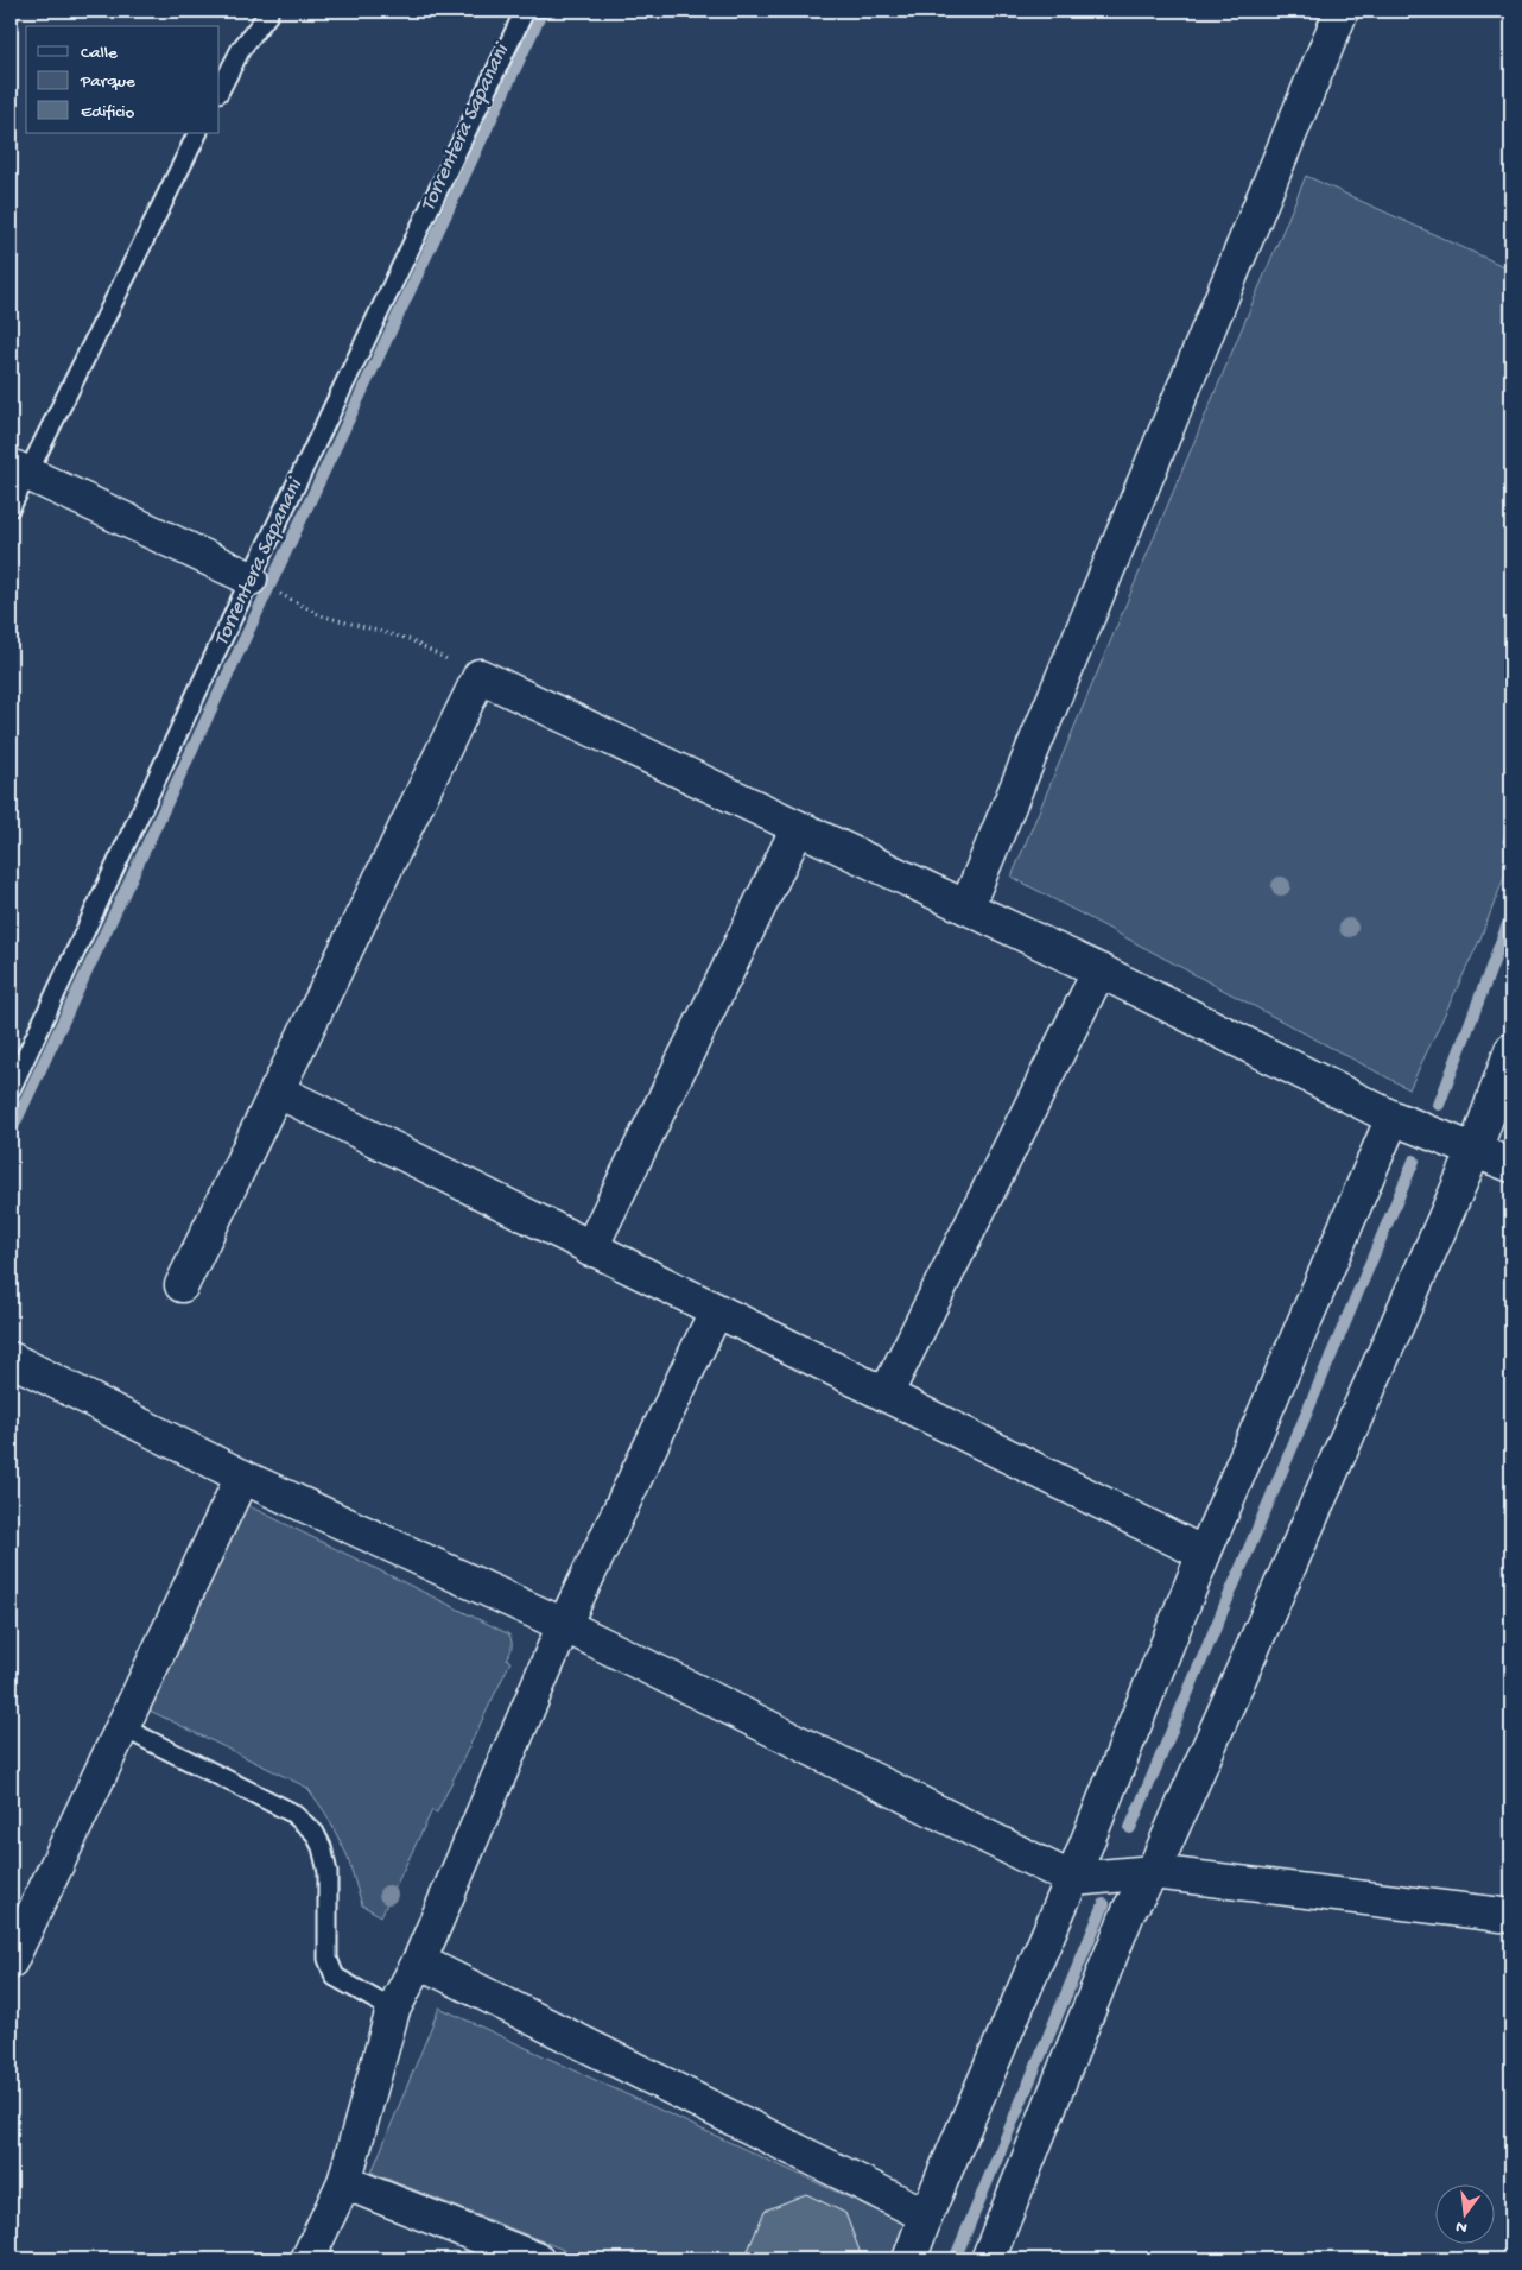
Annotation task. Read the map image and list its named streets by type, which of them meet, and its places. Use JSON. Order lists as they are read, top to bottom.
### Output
{
  "water": ["Torrentera Sapanani"],
  "legend": ["Calle", "Parque", "Edificio"],
  "north": "bottom"
}
